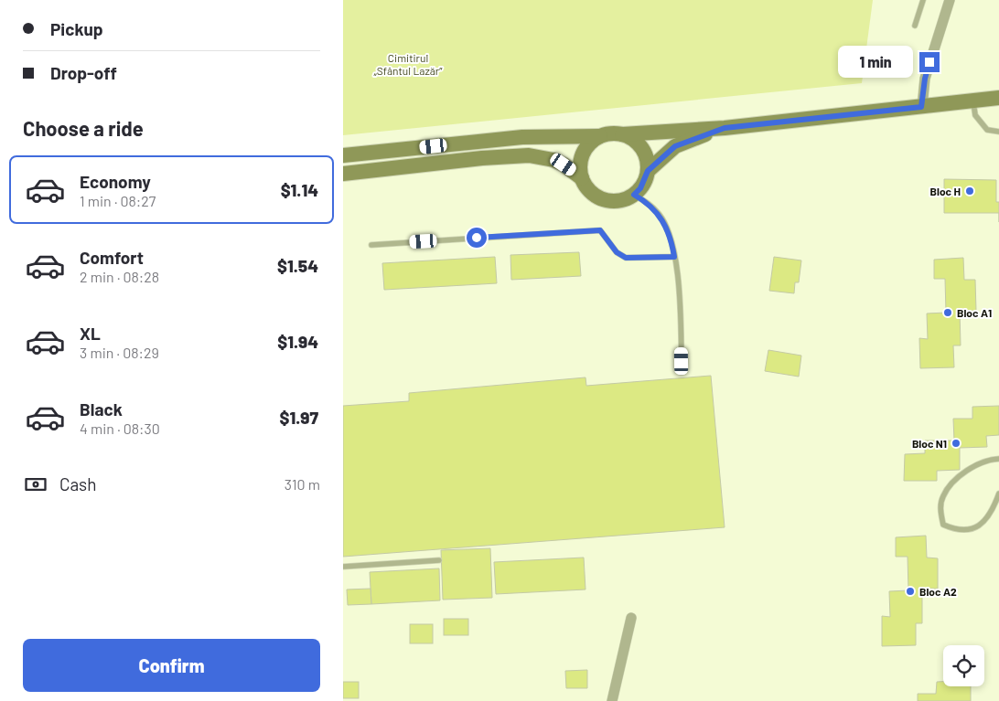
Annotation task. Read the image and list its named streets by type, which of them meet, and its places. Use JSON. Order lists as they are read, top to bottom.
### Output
{
  "parks": ["Cimitirul „Sfântul Lazăr”"],
  "places": [
    "Bloc H",
    "Bloc A1",
    "Bloc N1",
    "Bloc A2"
  ],
  "page": {
    "banner": ["Pickup", "Drop-off"],
    "bubble": "1 min",
    "heading": "Choose a ride",
    "list": [
      {
        "name": "Economy",
        "note": "1 min · 08:27",
        "value": "$1.14"
      },
      {
        "name": "Comfort",
        "note": "2 min · 08:28",
        "value": "$1.54"
      },
      {
        "name": "XL",
        "note": "3 min · 08:29",
        "value": "$1.94"
      },
      {
        "name": "Black",
        "note": "4 min · 08:30",
        "value": "$1.97"
      }
    ],
    "pay": ["Cash", "310 m"],
    "buttons": "Confirm"
  }
}
